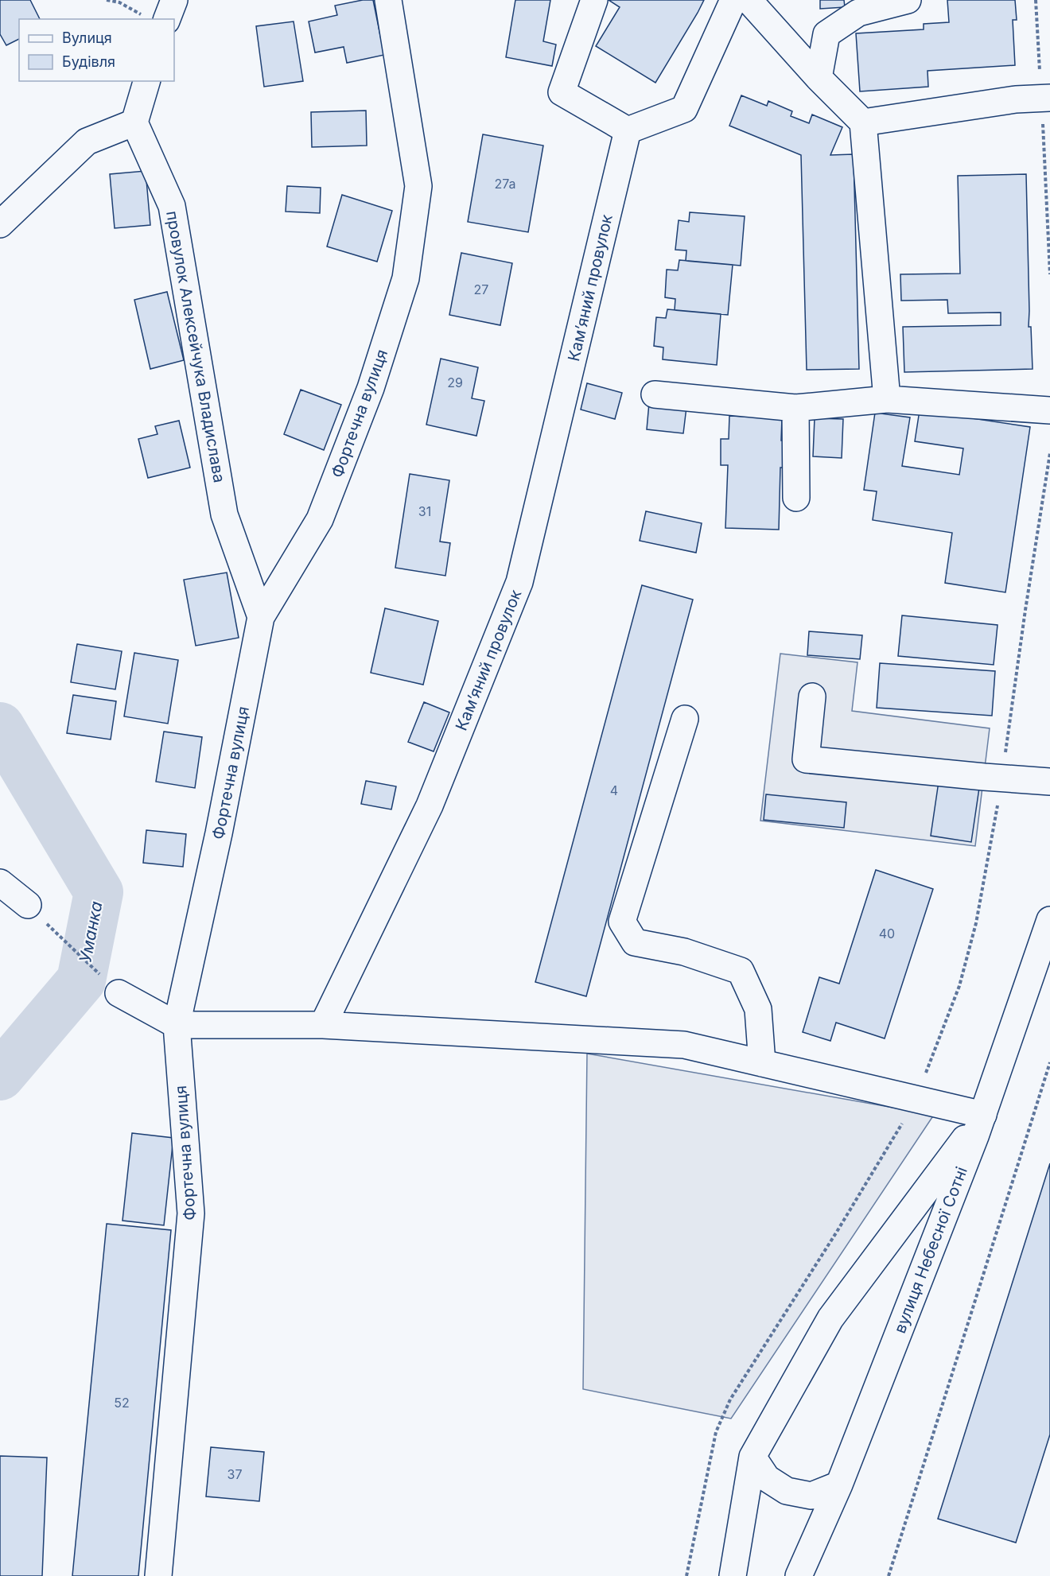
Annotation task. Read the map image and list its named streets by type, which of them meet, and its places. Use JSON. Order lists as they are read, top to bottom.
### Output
{
  "streets": {
    "street": [
      "Камʼяний провулок",
      "провулок Алексейчука Владислава",
      "Фортечна вулиця",
      "вулиця Небесної Сотні"
    ]
  },
  "crossings": [
    ["провулок Алексейчука Владислава", "Фортечна вулиця"]
  ],
  "water": ["Уманка"],
  "house_numbers": [
    "27а",
    "27",
    "29",
    "31",
    "4",
    "40",
    "52",
    "37"
  ],
  "legend": ["Вулиця", "Будівля"]
}
